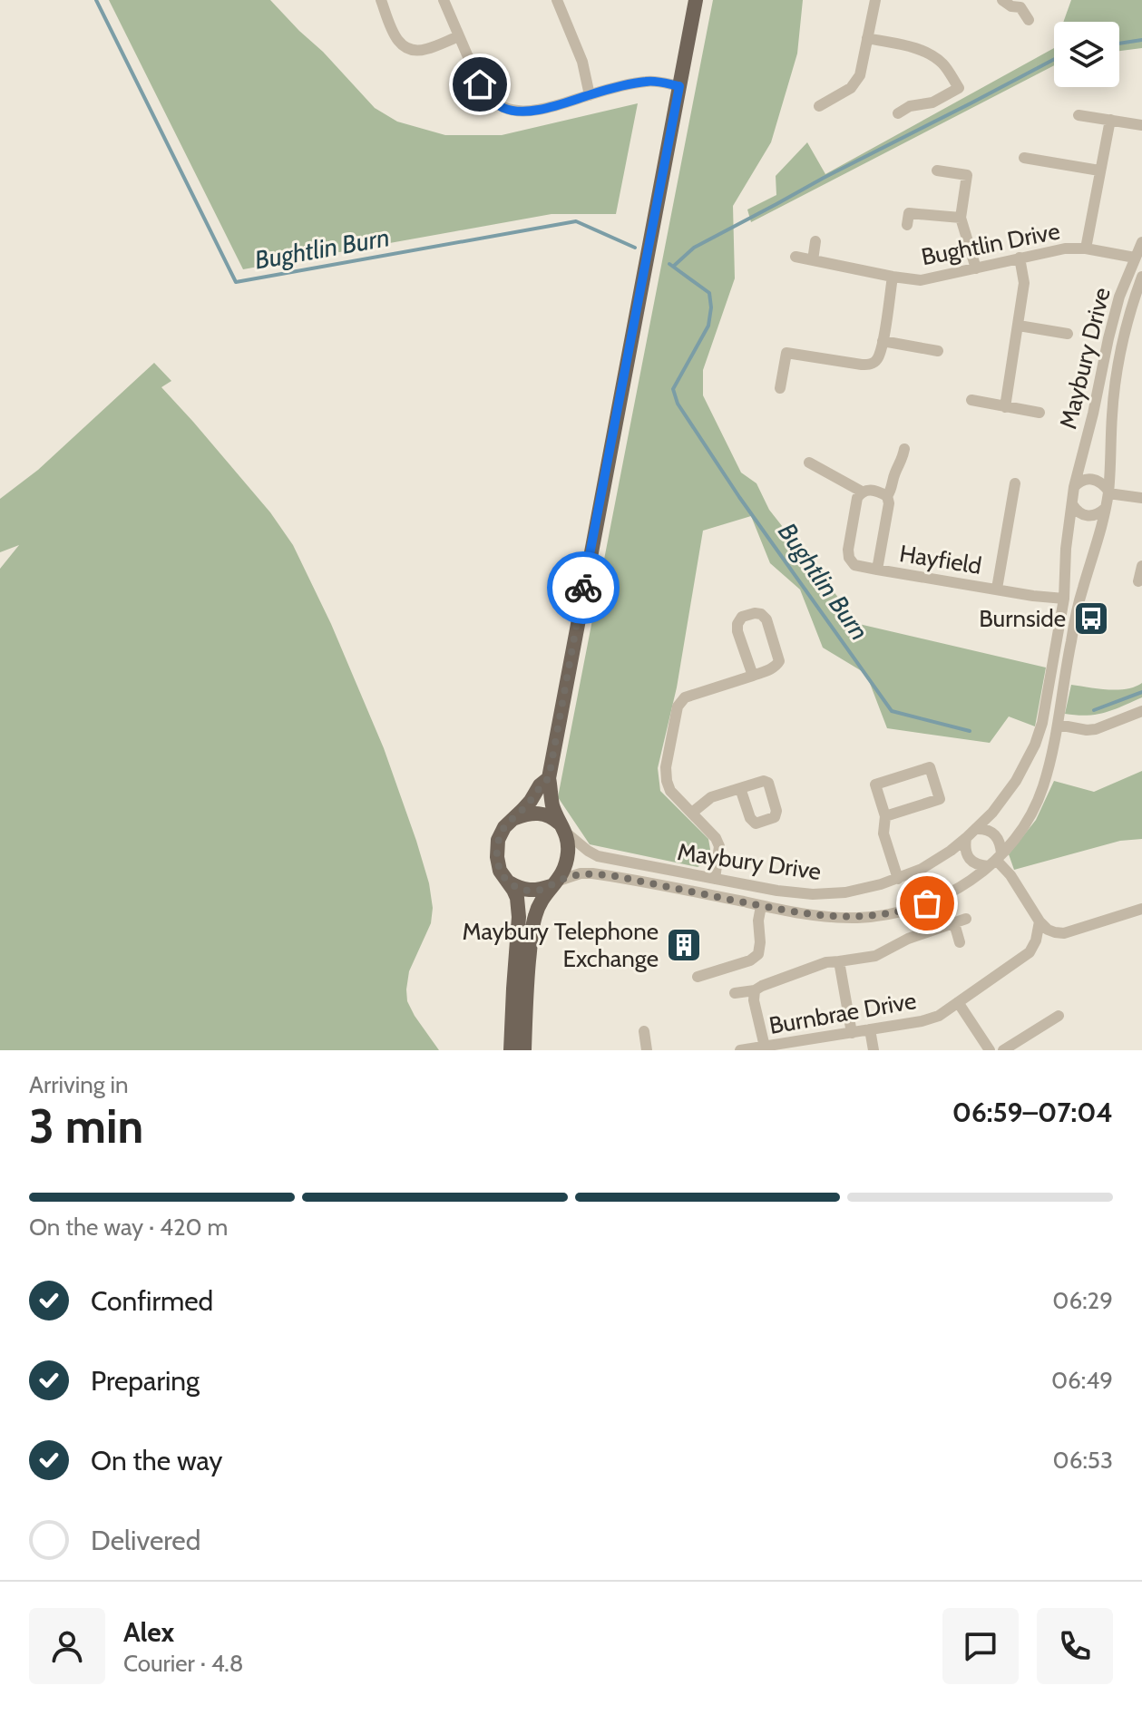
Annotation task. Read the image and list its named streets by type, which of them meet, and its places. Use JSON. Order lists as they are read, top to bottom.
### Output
{
  "streets": {
    "street": [
      "Bughtlin Drive",
      "Maybury Drive",
      "Hayfield",
      "Burnbrae Drive"
    ]
  },
  "crossings": [
    ["Bughtlin Drive", "Maybury Drive"],
    ["Maybury Drive", "Hayfield"]
  ],
  "water": ["Bughtlin Burn"],
  "places": {
    "bus stop": ["Burnside"],
    "building": ["Maybury Telephone Exchange"]
  },
  "page": {
    "heading": ["3 min", "Arriving in", "06:59–07:04"],
    "panel": ["Alex", "Courier · 4.8"],
    "bar": "On the way · 420 m",
    "list": [
      ["Confirmed", "06:29"],
      ["Preparing", "06:49"],
      ["On the way", "06:53"],
      "Delivered"
    ]
  }
}
